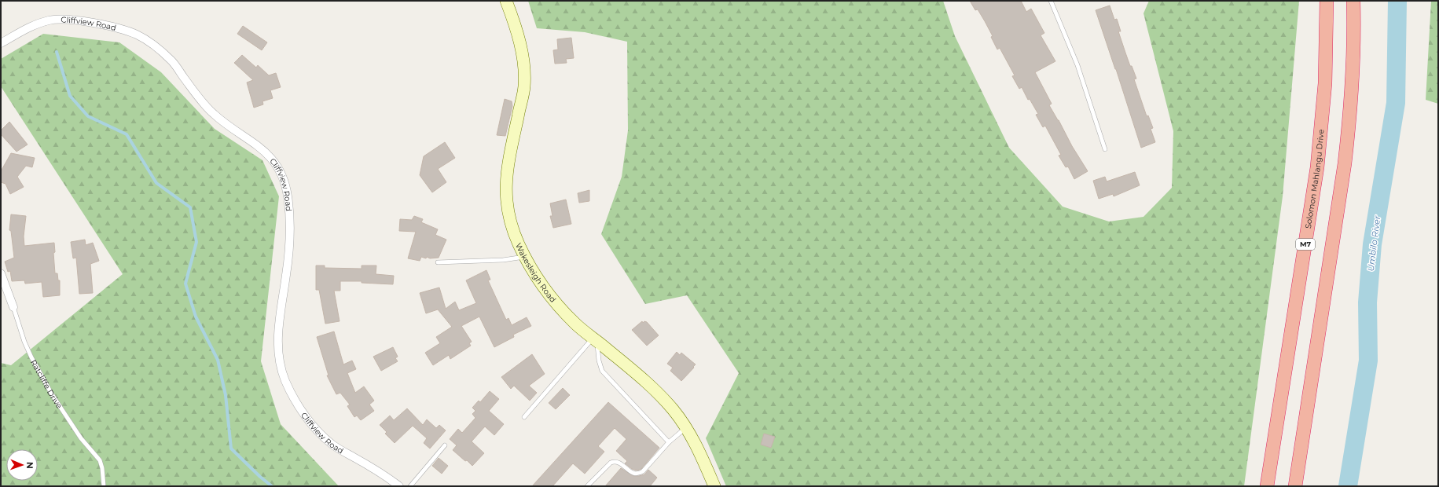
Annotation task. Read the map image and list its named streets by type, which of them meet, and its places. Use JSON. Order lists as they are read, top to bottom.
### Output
{
  "streets": {
    "highway": ["Solomon Mahlangu Drive", "M7"],
    "main road": ["Wakesleigh Road"],
    "street": ["Cliffview Road", "Ratcliffe Drive"]
  },
  "water": ["Umbilo River"],
  "north": "right"
}
